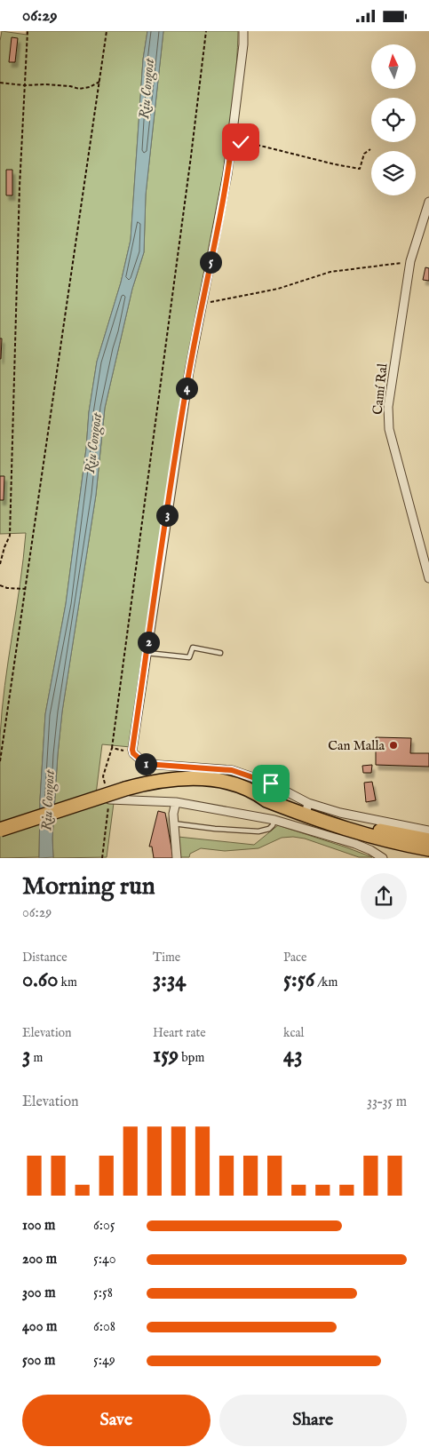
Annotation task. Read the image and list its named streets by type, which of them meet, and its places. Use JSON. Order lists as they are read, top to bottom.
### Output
{
  "streets": {
    "street": ["Camí Ral"]
  },
  "water": ["Riu Congost"],
  "places": ["Can Malla"],
  "north": "top",
  "page": {
    "status": "06:29",
    "pins": [
      "5",
      "4",
      "3",
      "2",
      "1"
    ],
    "heading": ["Morning run", "06:29"],
    "stats": [
      ["Distance", "0.60 km"],
      ["Time", "3:34"],
      ["Pace", "5:56 /km"],
      ["Elevation", "3 m"],
      ["Heart rate", "159 bpm"],
      ["kcal", "43"]
    ],
    "chart": ["Elevation", "33–35 m"],
    "list": [
      {
        "name": "100 m",
        "note": "6:05"
      },
      {
        "name": "200 m",
        "note": "5:40"
      },
      {
        "name": "300 m",
        "note": "5:58"
      },
      {
        "name": "400 m",
        "note": "6:08"
      },
      {
        "name": "500 m",
        "note": "5:49"
      }
    ],
    "buttons": ["Save", "Share"]
  }
}
